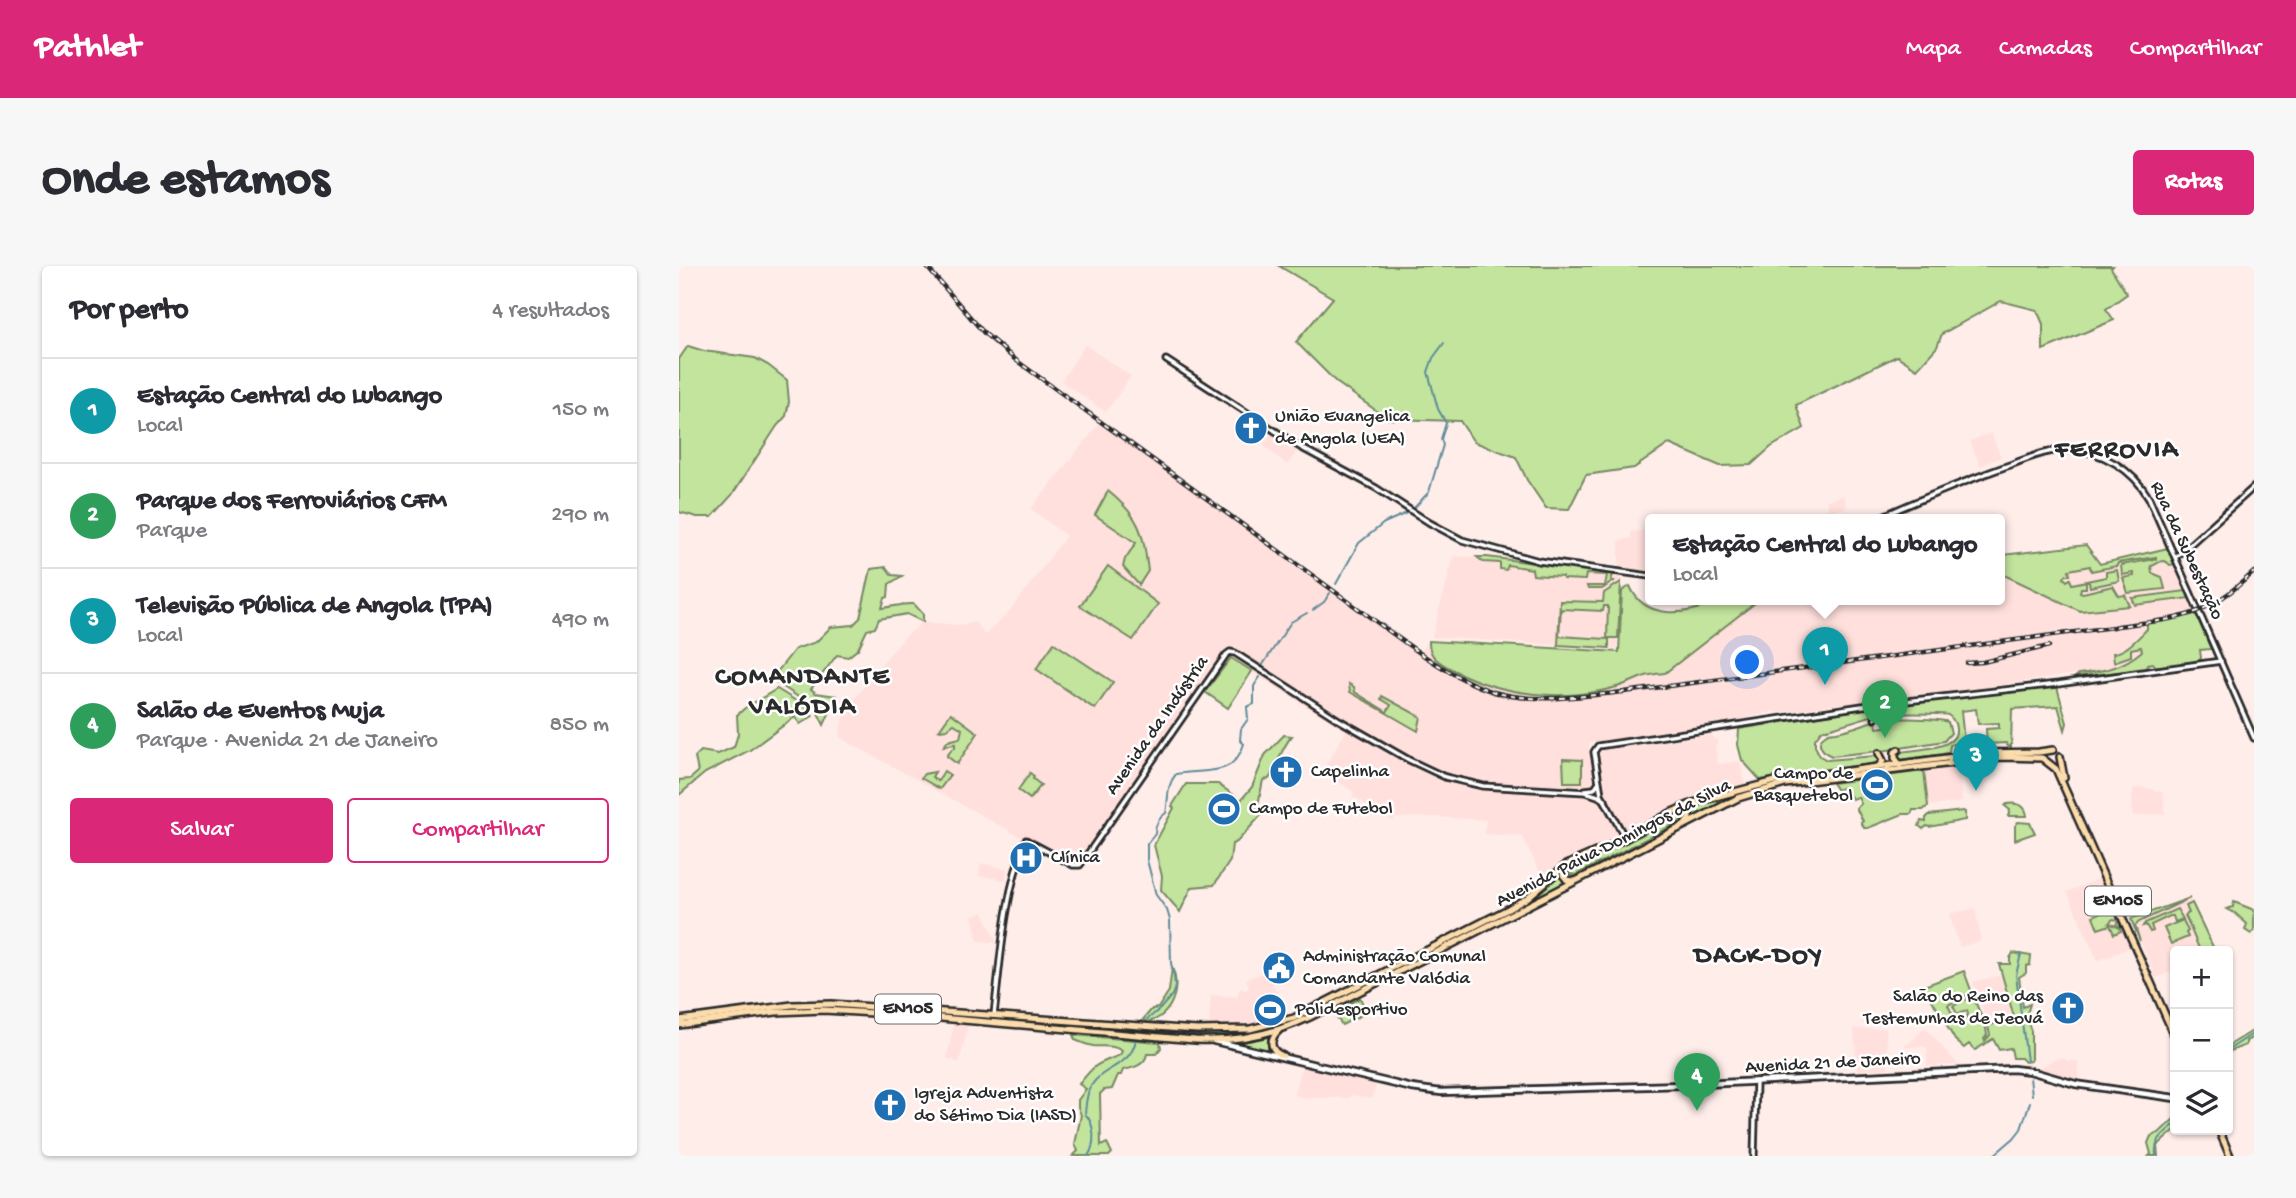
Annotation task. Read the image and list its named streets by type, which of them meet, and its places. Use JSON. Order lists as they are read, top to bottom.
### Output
{
  "streets": {
    "main road": ["Avenida Paiva Domingos da Silva", "EN105", "Avenida 21 de Janeiro"],
    "street": ["Rua da Subestação", "Avenida da Indústria"]
  },
  "crossings": [
    ["Avenida da Indústria", "EN105"],
    ["Avenida Paiva Domingos da Silva", "EN105"],
    ["EN105", "Avenida 21 de Janeiro"]
  ],
  "districts": ["FERROVIA", "COMANDANTE VALÓDIA", "DACK-DOY"],
  "places": {
    "church": [
      "União Evangelica de Angola (UEA)",
      "Capelinha",
      "Salão do Reino das Testemunhas de Jeová",
      "Igreja Adventista do Sétimo Dia (IASD)"
    ],
    "sports": ["Campo de Basquetebol", "Campo de Futebol", "Polidesportivo"],
    "hospital": ["Clínica"],
    "public building": ["Administração Comunal Comandante Valódia"]
  },
  "page": {
    "header": "Pathlet",
    "nav": ["Mapa", "Camadas", "Compartilhar"],
    "buttons": [
      "Rotas",
      ["Salvar", "Compartilhar"]
    ],
    "title": "Onde estamos",
    "heading": ["Por perto", "4 resultados"],
    "list": [
      {
        "mark": "1",
        "name": "Estação Central do Lubango",
        "note": "Local",
        "value": "150 m"
      },
      {
        "mark": "2",
        "name": "Parque dos Ferroviários CFM",
        "note": "Parque",
        "value": "290 m"
      },
      {
        "mark": "3",
        "name": "Televisão Pública de Angola (TPA)",
        "note": "Local",
        "value": "490 m"
      },
      {
        "mark": "4",
        "name": "Salão de Eventos Muja",
        "note": "Parque · Avenida 21 de Janeiro",
        "value": "850 m"
      }
    ],
    "popup": ["Estação Central do Lubango", "Local"],
    "pins": [
      "1",
      "2",
      "3",
      "4"
    ],
    "map_buttons": ["+", "−"]
  }
}
